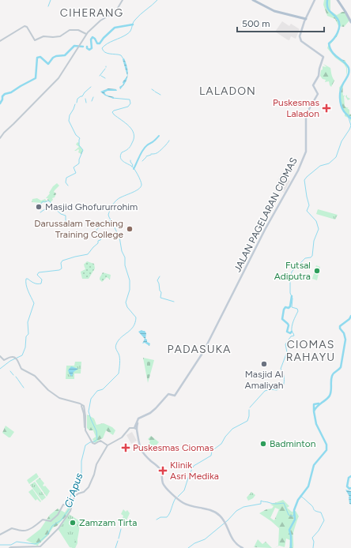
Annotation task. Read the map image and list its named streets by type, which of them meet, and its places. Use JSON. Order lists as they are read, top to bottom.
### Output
{
  "streets": {
    "main road": ["JALAN PAGELARAN CIOMAS"]
  },
  "districts": [
    "CIHERANG",
    "LALADON",
    "CIOMAS RAHAYU",
    "PADASUKA"
  ],
  "water": ["Ci Apus"],
  "places": {
    "health": ["Puskesmas Laladon", "Puskesmas Ciomas", "Klinik Asri Medika"],
    "other": [
      "Masjid Ghofururrohim",
      "Darussalam Teaching Training College",
      "Futsal Adiputra",
      "Masjid Al Amaliyah",
      "Badminton",
      "Zamzam Tirta"
    ]
  },
  "scale_bar": "500 m"
}
